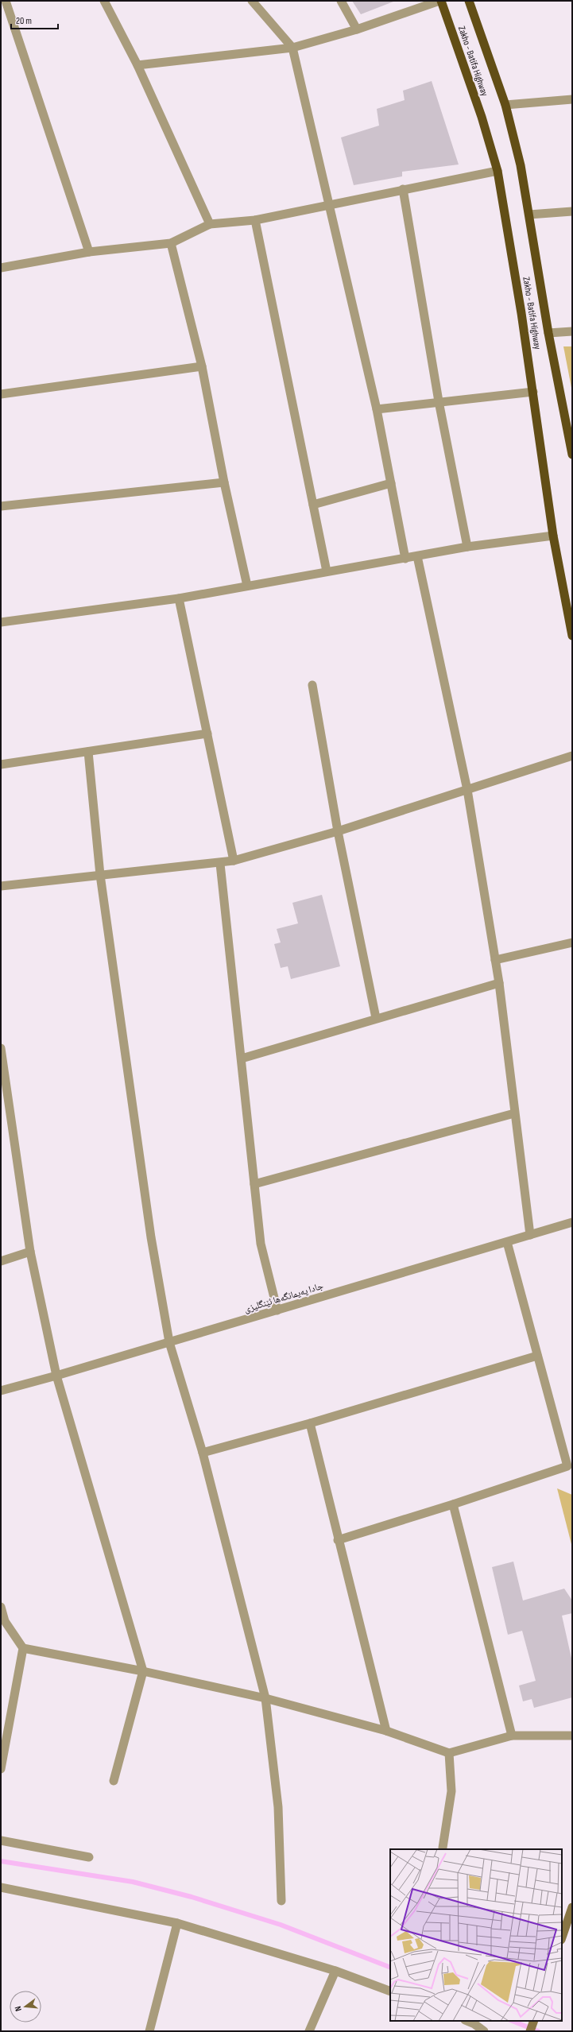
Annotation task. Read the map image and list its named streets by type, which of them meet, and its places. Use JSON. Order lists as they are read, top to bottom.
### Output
{
  "streets": {
    "highway": ["Zakho - Batifa Highway"],
    "street": ["جادا په‌يمانگه‌ها ئێنگليزى"]
  },
  "scale_bar": "20 m",
  "north": "left"
}
